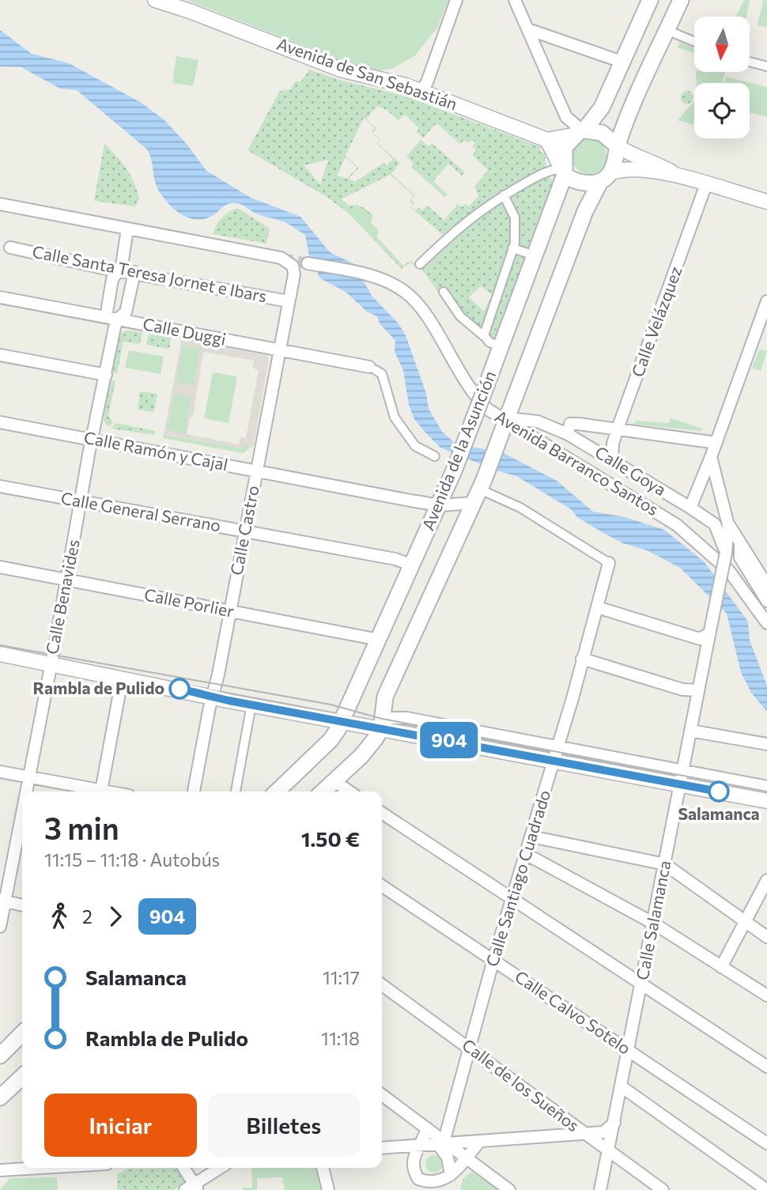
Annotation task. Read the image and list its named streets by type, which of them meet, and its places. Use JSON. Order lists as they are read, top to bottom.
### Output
{
  "streets": {
    "main road": ["Avenida de la Asunción"],
    "street": [
      "Avenida de San Sebastián",
      "Calle Santa Teresa Jornet e Ibars",
      "Calle Velázquez",
      "Calle Duggi",
      "Calle Ramón y Cajal",
      "Avenida Barranco Santos",
      "Calle Goya",
      "Calle General Serrano",
      "Calle Castro",
      "Calle Benavides",
      "Calle Porlier",
      "Calle Santiago Cuadrado",
      "Calle Salamanca",
      "Calle Calvo Sotelo",
      "Calle de los Sueños"
    ]
  },
  "crossings": [
    ["Calle Santa Teresa Jornet e Ibars", "Calle Castro"],
    ["Calle Santa Teresa Jornet e Ibars", "Calle Benavides"],
    ["Calle Velázquez", "Calle Goya"],
    ["Calle Duggi", "Calle Castro"],
    ["Calle Duggi", "Calle Benavides"],
    ["Avenida de la Asunción", "Calle Ramón y Cajal"],
    ["Avenida de la Asunción", "Calle Goya"],
    ["Avenida de la Asunción", "Calle General Serrano"],
    ["Avenida de la Asunción", "Calle Porlier"],
    ["Calle Ramón y Cajal", "Calle Castro"],
    ["Calle Ramón y Cajal", "Calle Benavides"],
    ["Calle General Serrano", "Calle Castro"],
    ["Calle General Serrano", "Calle Benavides"],
    ["Calle Castro", "Calle Benavides"],
    ["Calle Castro", "Calle Porlier"],
    ["Calle Benavides", "Calle Porlier"],
    ["Calle Santiago Cuadrado", "Calle Calvo Sotelo"],
    ["Calle Santiago Cuadrado", "Calle de los Sueños"],
    ["Calle Salamanca", "Calle Calvo Sotelo"],
    ["Calle Salamanca", "Calle de los Sueños"]
  ],
  "places": ["Rambla de Pulido", "Salamanca"],
  "lines": ["bus line 904"],
  "north": "bottom",
  "page": {
    "on_map": "904",
    "heading": ["3 min", "11:15 – 11:18 · Autobús", "1.50 €"],
    "legs": ["2", "904"],
    "list": [
      {
        "name": "Salamanca",
        "value": "11:17"
      },
      {
        "name": "Rambla de Pulido",
        "value": "11:18"
      }
    ],
    "buttons": ["Iniciar", "Billetes"]
  }
}
